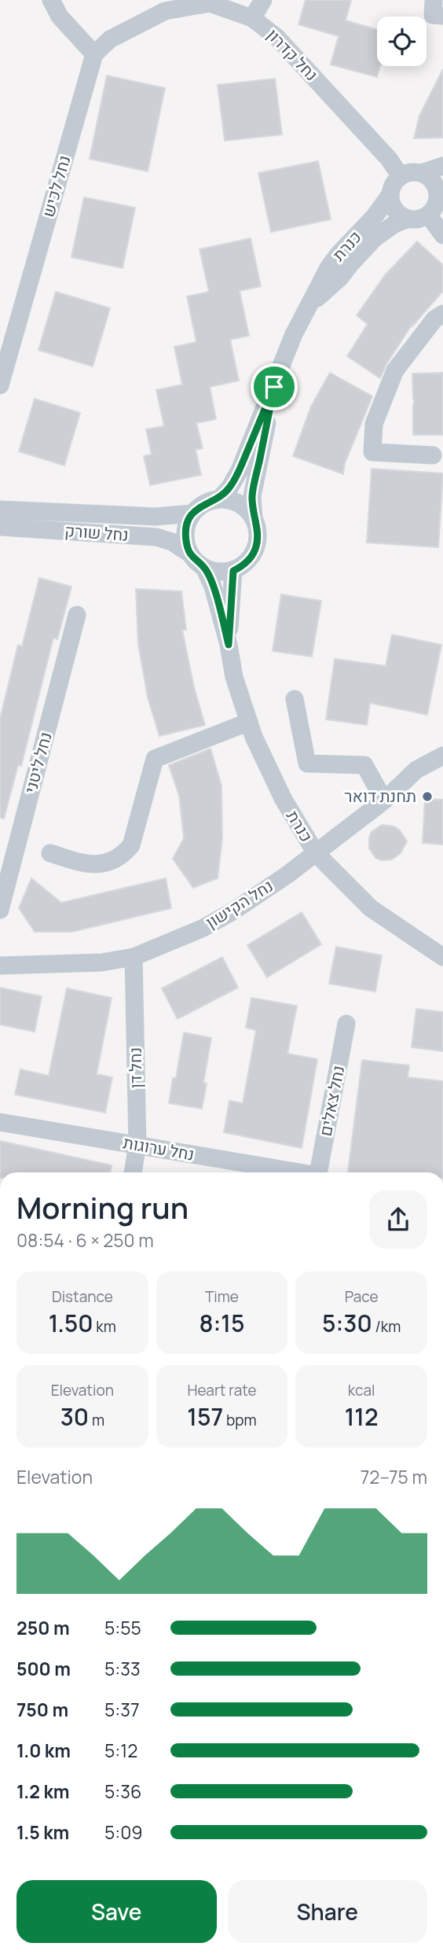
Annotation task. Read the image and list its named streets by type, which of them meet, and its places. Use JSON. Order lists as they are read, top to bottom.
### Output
{
  "streets": {
    "street": [
      "נחל קדרון",
      "נחל לכיש",
      "כנרת",
      "נחל שורק",
      "נחל ליטני",
      "נחל הקישון",
      "נחל דן",
      "נחל צאלים",
      "נחל ערוגות"
    ]
  },
  "crossings": [
    ["נחל קדרון", "נחל לכיש"],
    ["נחל קדרון", "כנרת"],
    ["כנרת", "נחל שורק"],
    ["כנרת", "נחל הקישון"],
    ["נחל הקישון", "נחל דן"],
    ["נחל דן", "נחל ערוגות"]
  ],
  "places": ["תחנת דואר"],
  "page": {
    "heading": ["Morning run", "08:54 · 6 × 250 m"],
    "stats": [
      ["Distance", "1.50 km"],
      ["Time", "8:15"],
      ["Pace", "5:30 /km"],
      ["Elevation", "30 m"],
      ["Heart rate", "157 bpm"],
      ["kcal", "112"]
    ],
    "chart": ["Elevation", "72–75 m"],
    "list": [
      {
        "name": "250 m",
        "note": "5:55"
      },
      {
        "name": "500 m",
        "note": "5:33"
      },
      {
        "name": "750 m",
        "note": "5:37"
      },
      {
        "name": "1.0 km",
        "note": "5:12"
      },
      {
        "name": "1.2 km",
        "note": "5:36"
      },
      {
        "name": "1.5 km",
        "note": "5:09"
      }
    ],
    "buttons": ["Save", "Share"]
  }
}
